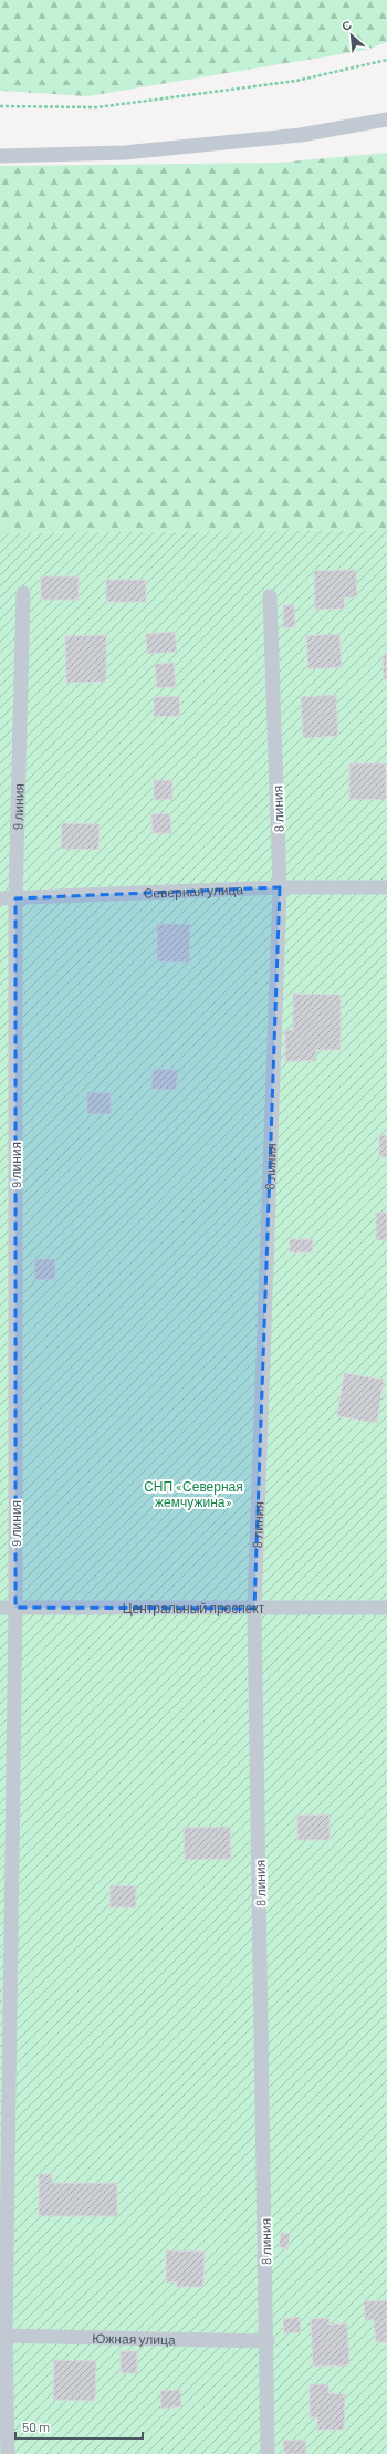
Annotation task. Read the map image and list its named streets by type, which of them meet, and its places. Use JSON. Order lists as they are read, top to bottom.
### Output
{
  "streets": {
    "street": [
      "9 линия",
      "8 линия",
      "Северная улица",
      "Центральный проспект",
      "Южная улица"
    ]
  },
  "crossings": [
    ["9 линия", "Северная улица"],
    ["9 линия", "Центральный проспект"],
    ["9 линия", "Южная улица"],
    ["8 линия", "Северная улица"],
    ["8 линия", "Центральный проспект"],
    ["8 линия", "Южная улица"]
  ],
  "parks": ["СНП «Северная жемчужина»"],
  "scale_bar": "50 m",
  "north": "top left"
}
